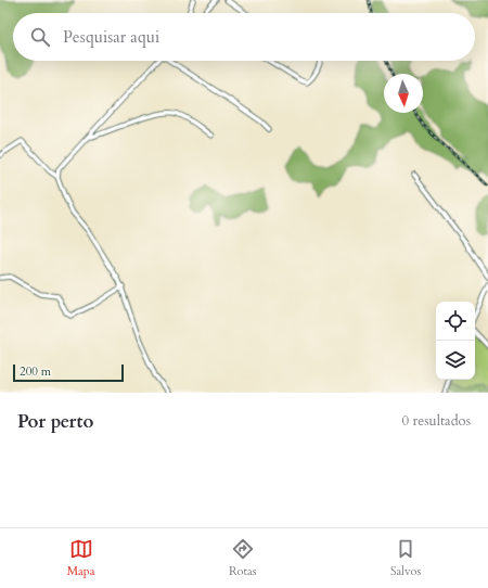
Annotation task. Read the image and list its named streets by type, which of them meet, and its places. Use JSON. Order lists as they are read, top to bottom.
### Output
{
  "scale_bar": "200 m",
  "north": "bottom",
  "page": {
    "search": "Pesquisar aqui",
    "scale": "200 m",
    "heading": ["Por perto", "0 resultados"],
    "nav": ["Mapa", "Rotas", "Salvos"]
  }
}
